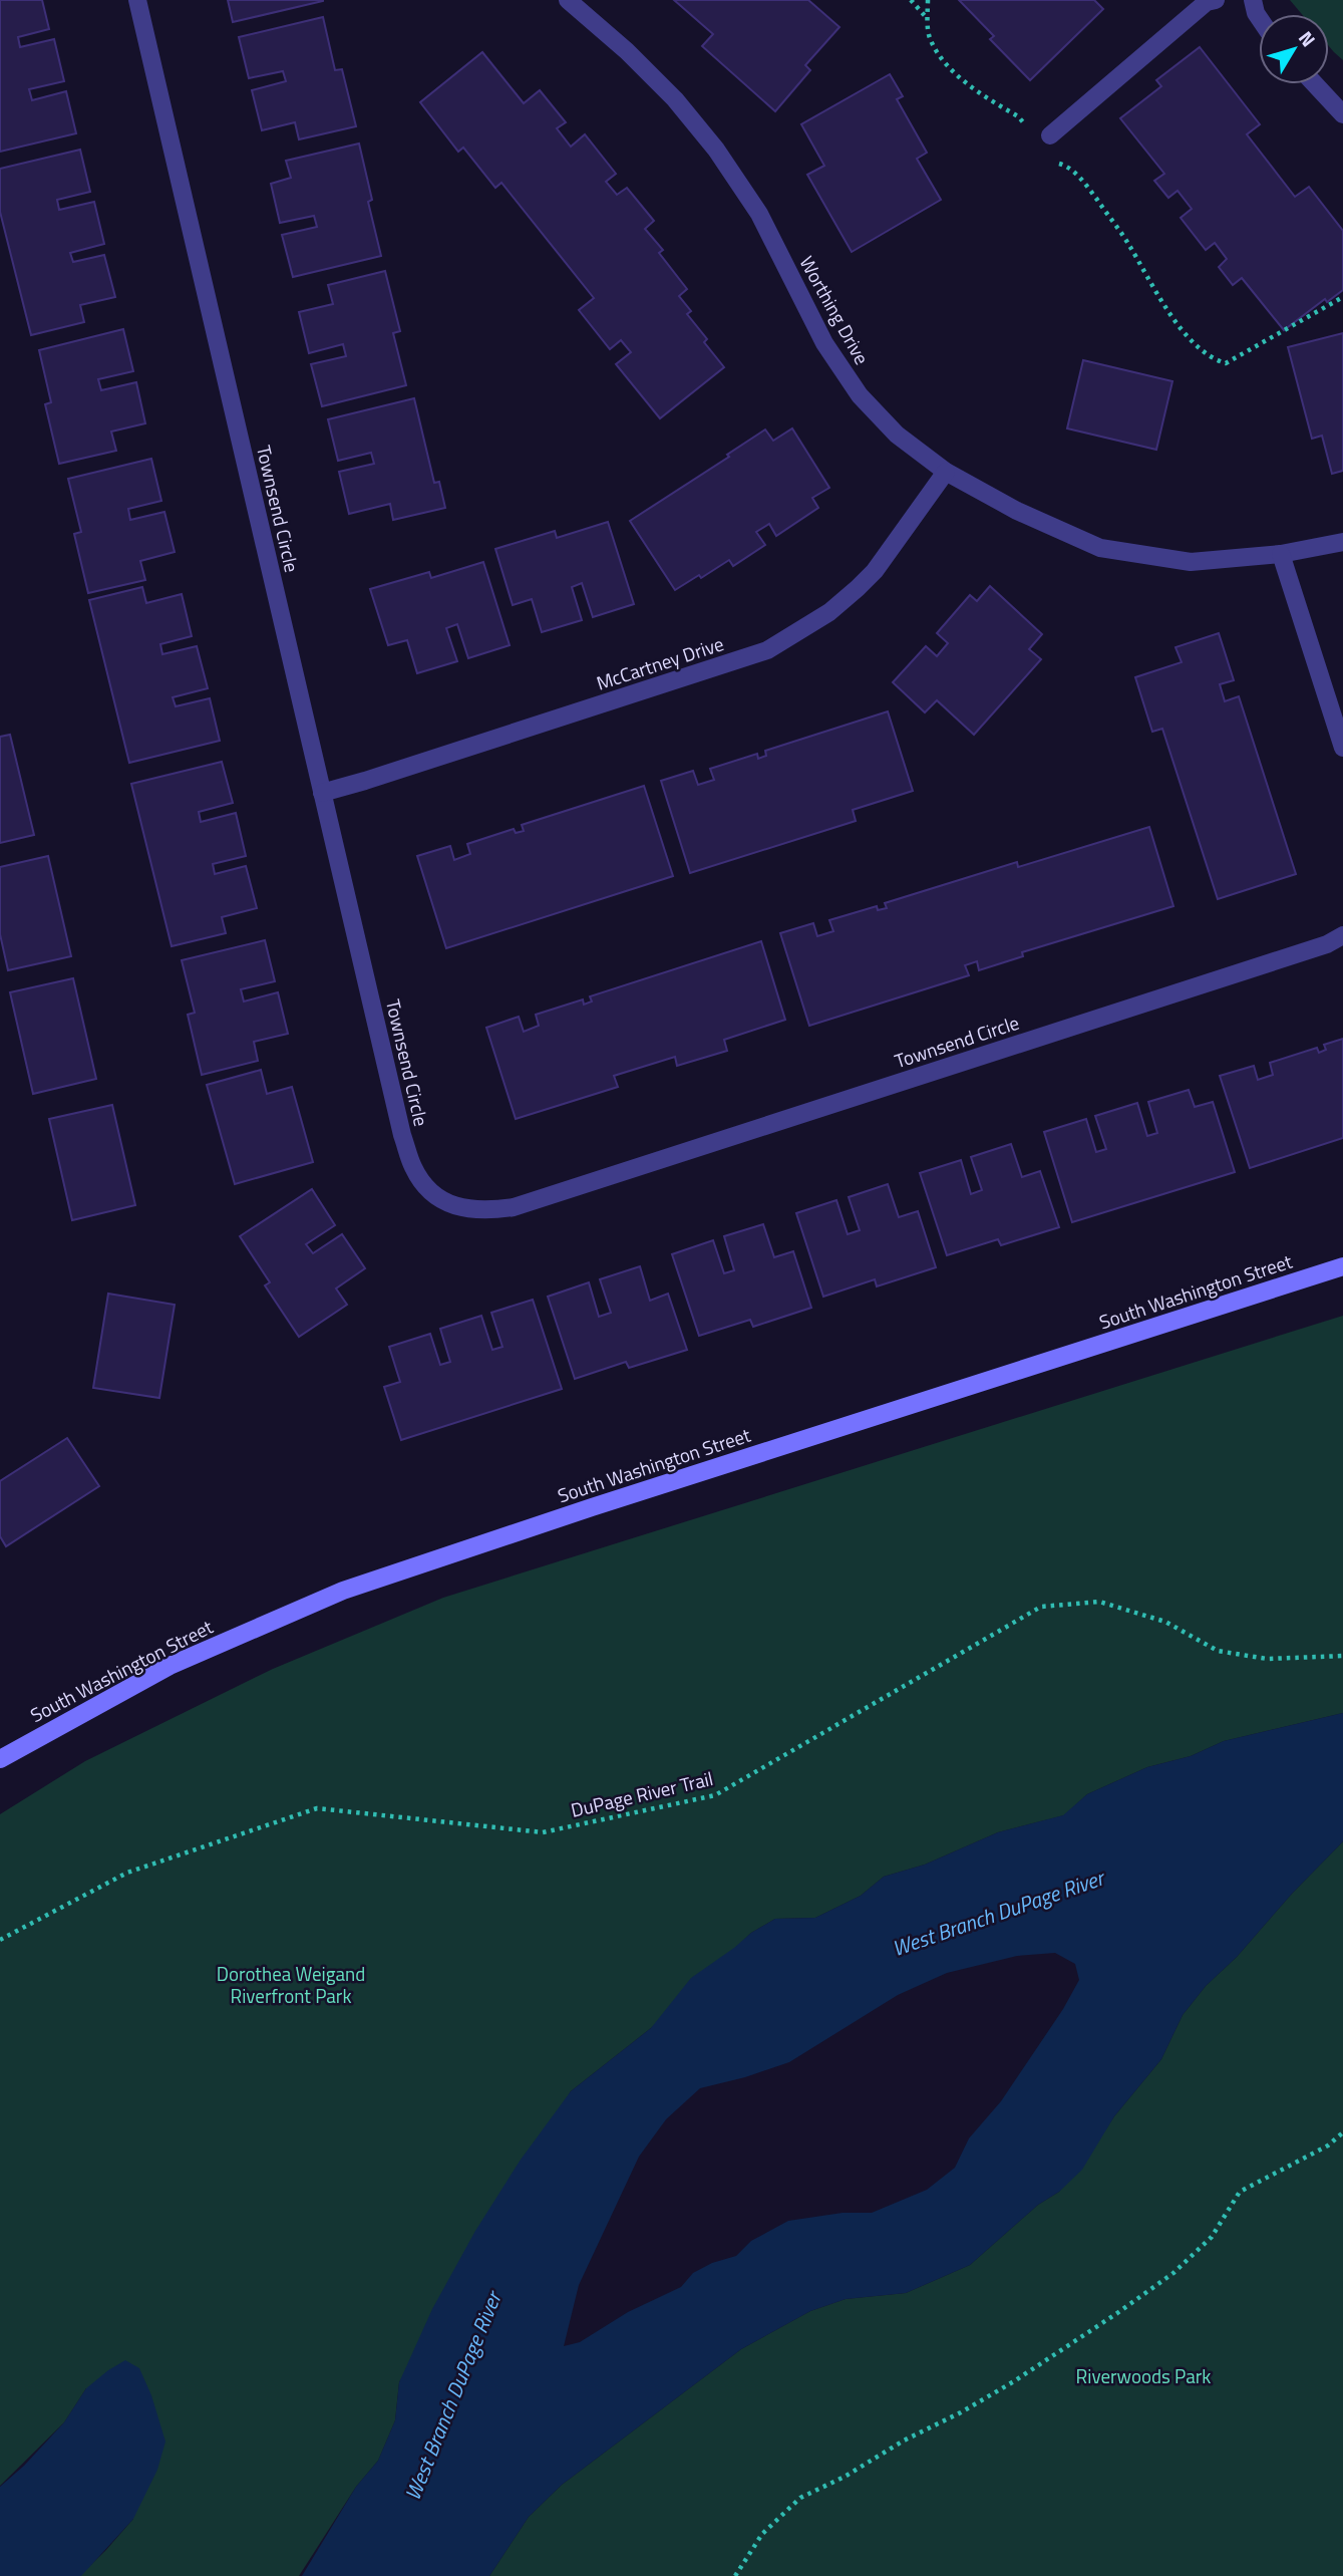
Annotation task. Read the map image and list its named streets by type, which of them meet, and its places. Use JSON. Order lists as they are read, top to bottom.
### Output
{
  "streets": {
    "main road": ["South Washington Street"],
    "street": ["Worthing Drive", "Townsend Circle", "McCartney Drive"],
    "path": ["DuPage River Trail"]
  },
  "crossings": [
    ["Worthing Drive", "McCartney Drive"],
    ["Townsend Circle", "McCartney Drive"]
  ],
  "water": ["West Branch DuPage River"],
  "parks": ["Dorothea Weigand Riverfront Park", "Riverwoods Park"],
  "north": "top right"
}
